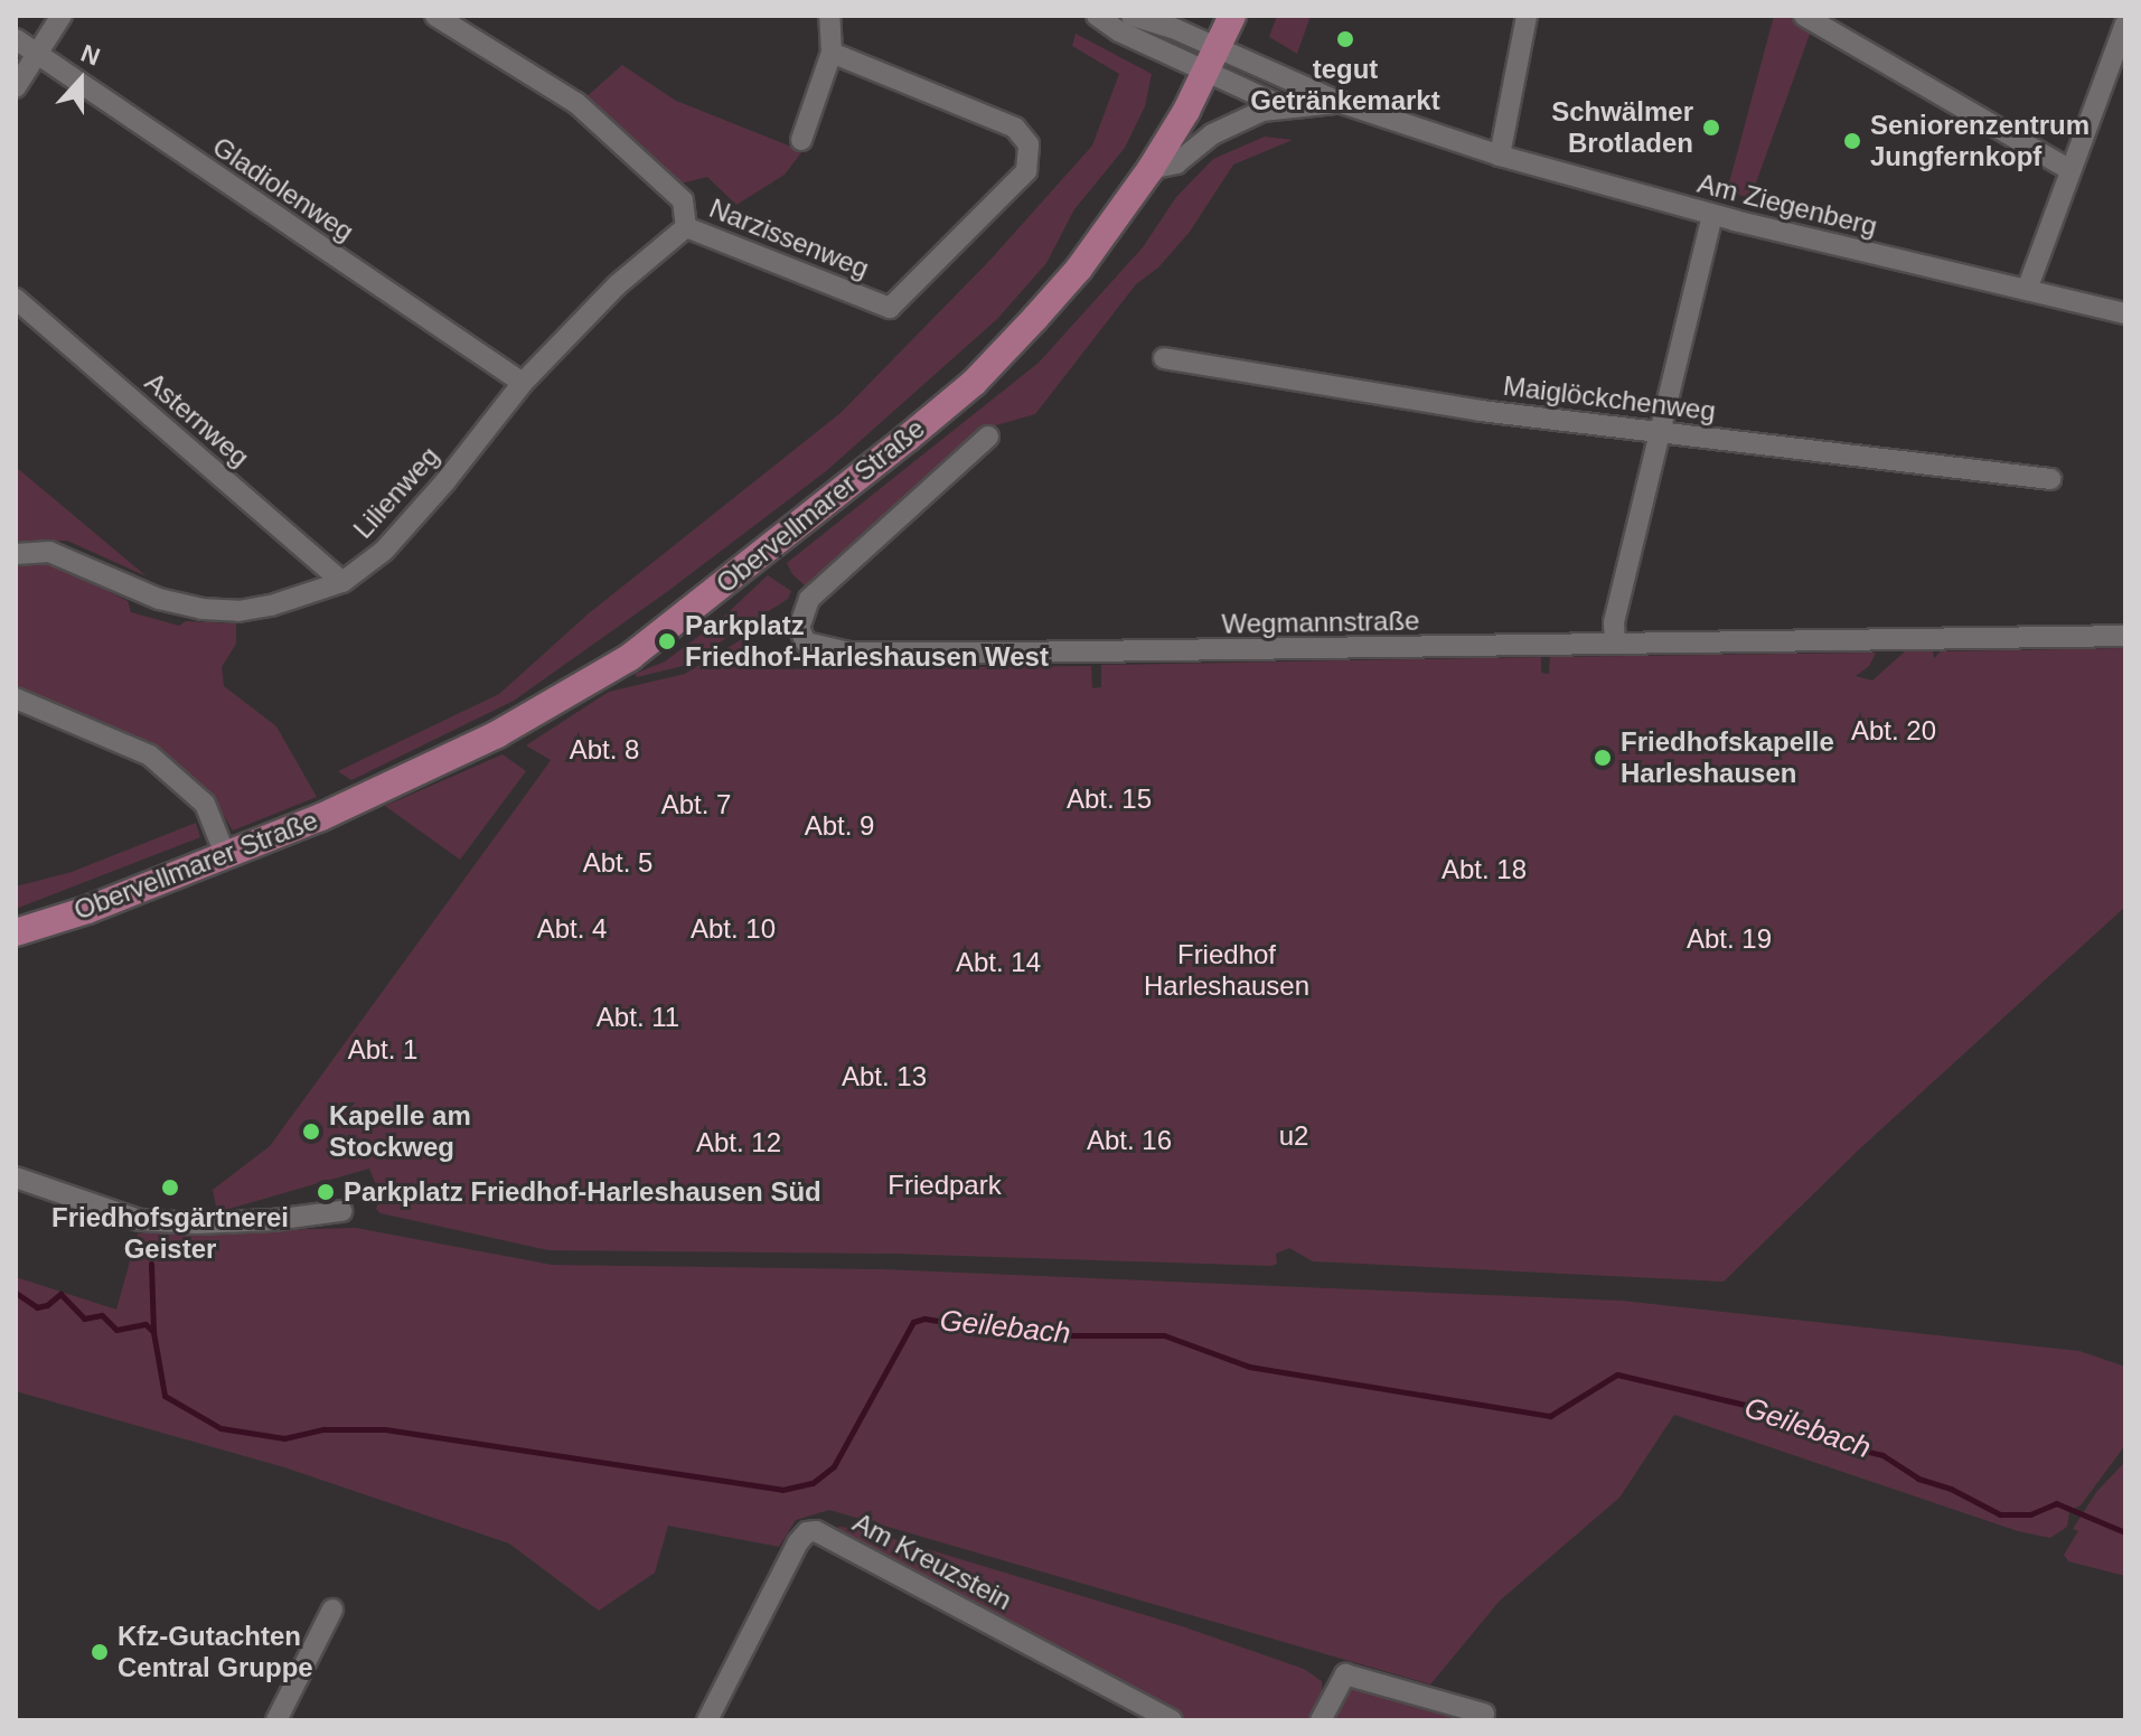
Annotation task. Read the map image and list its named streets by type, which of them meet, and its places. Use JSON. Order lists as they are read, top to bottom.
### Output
{
  "streets": {
    "main road": ["Obervellmarer Straße"],
    "street": [
      "Gladiolenweg",
      "Am Ziegenberg",
      "Narzissenweg",
      "Maiglöckchenweg",
      "Asternweg",
      "Lilienweg",
      "Wegmannstraße",
      "Am Kreuzstein"
    ]
  },
  "crossings": [
    ["Gladiolenweg", "Lilienweg"],
    ["Am Ziegenberg", "Obervellmarer Straße"],
    ["Narzissenweg", "Lilienweg"],
    ["Asternweg", "Lilienweg"]
  ],
  "water": ["Geilebach"],
  "parks": [
    "Abt. 20",
    "Abt. 8",
    "Abt. 15",
    "Abt. 7",
    "Abt. 9",
    "Abt. 5",
    "Abt. 18",
    "Abt. 4",
    "Abt. 10",
    "Abt. 19",
    "Friedhof Harleshausen",
    "Abt. 14",
    "Abt. 11",
    "Abt. 1",
    "Abt. 13",
    "u2",
    "Abt. 16",
    "Abt. 12",
    "Friedpark"
  ],
  "places": [
    "tegut Getränkemarkt",
    "Schwälmer Brotladen",
    "Seniorenzentrum Jungfernkopf",
    "Parkplatz Friedhof-Harleshausen West",
    "Friedhofskapelle Harleshausen",
    "Kapelle am Stockweg",
    "Friedhofsgärtnerei Geister",
    "Parkplatz Friedhof-Harleshausen Süd",
    "Kfz-Gutachten Central Gruppe"
  ],
  "north": "top"
}
